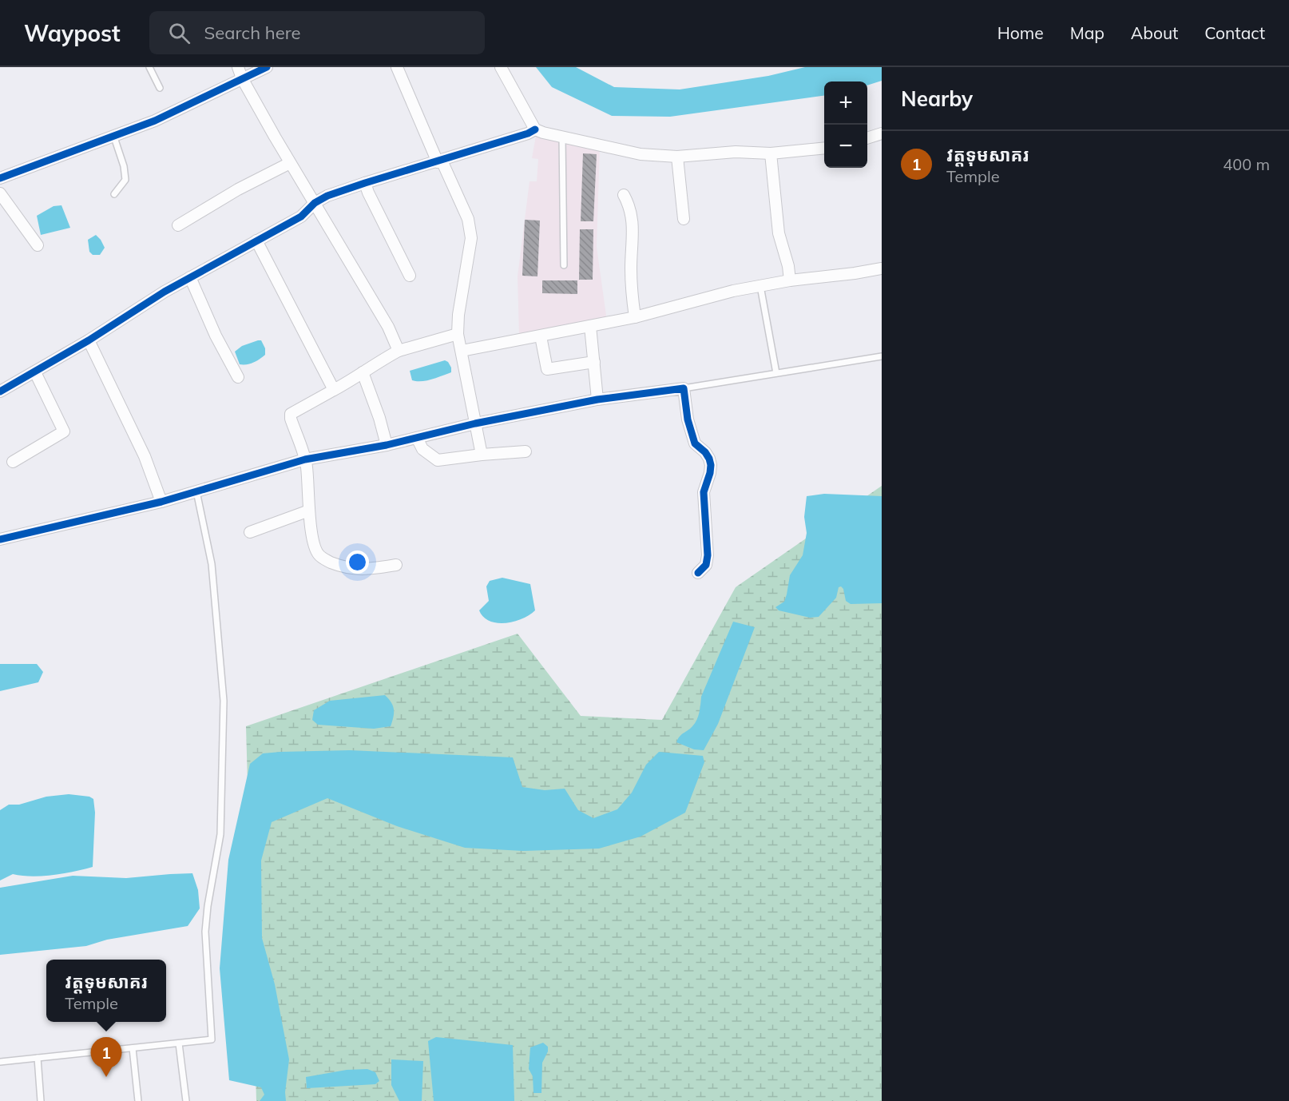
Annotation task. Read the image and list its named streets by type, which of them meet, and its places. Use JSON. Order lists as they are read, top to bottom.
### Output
{
  "page": {
    "header": "Waypost",
    "search": "Search here",
    "nav": [
      "Home",
      "Map",
      "About",
      "Contact"
    ],
    "heading": "Nearby",
    "map_buttons": ["+", "−"],
    "list": [
      {
        "mark": "1",
        "name": "វត្តទុមសាគរ",
        "note": "Temple",
        "value": "400 m"
      }
    ],
    "popup": ["វត្តទុមសាគរ", "Temple"],
    "pins": "1"
  }
}
